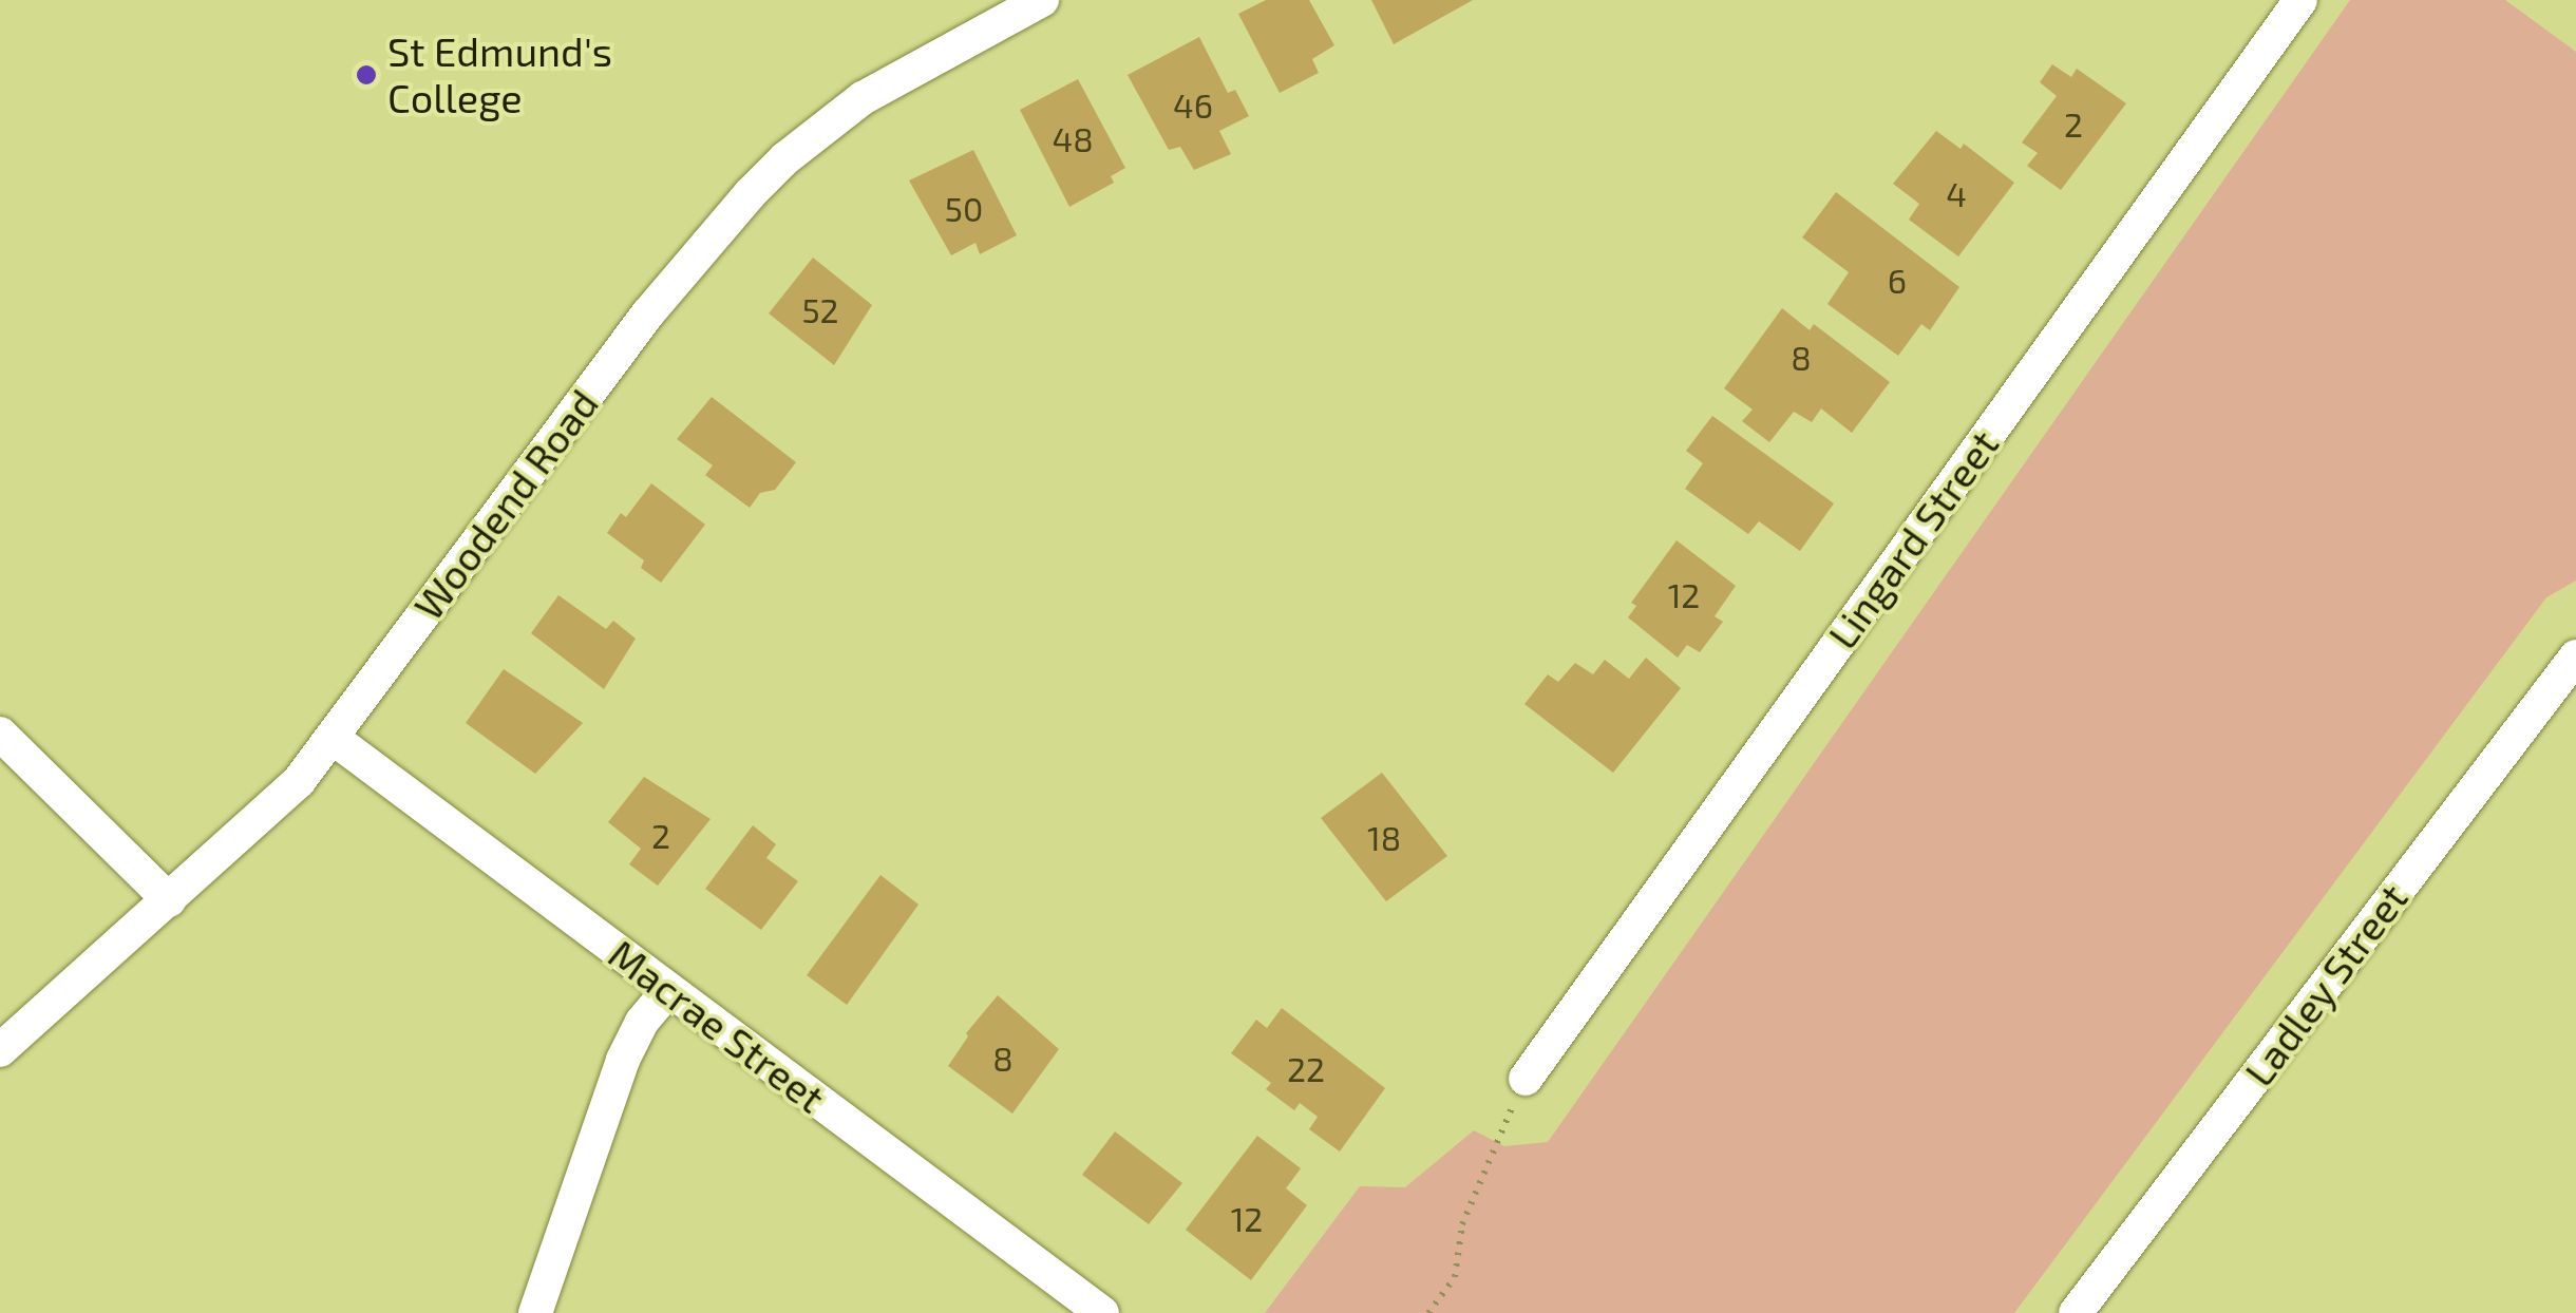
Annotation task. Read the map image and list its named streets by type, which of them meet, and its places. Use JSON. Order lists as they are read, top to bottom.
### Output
{
  "streets": {
    "street": [
      "Woodend Road",
      "Lingard Street",
      "Ladley Street",
      "Macrae Street"
    ]
  },
  "crossings": [
    ["Woodend Road", "Macrae Street"]
  ],
  "places": ["St Edmund's College"],
  "house_numbers": [
    "46",
    "2",
    "48",
    "4",
    "50",
    "6",
    "52",
    "8",
    "12",
    "2",
    "18",
    "8",
    "22",
    "12"
  ]
}
